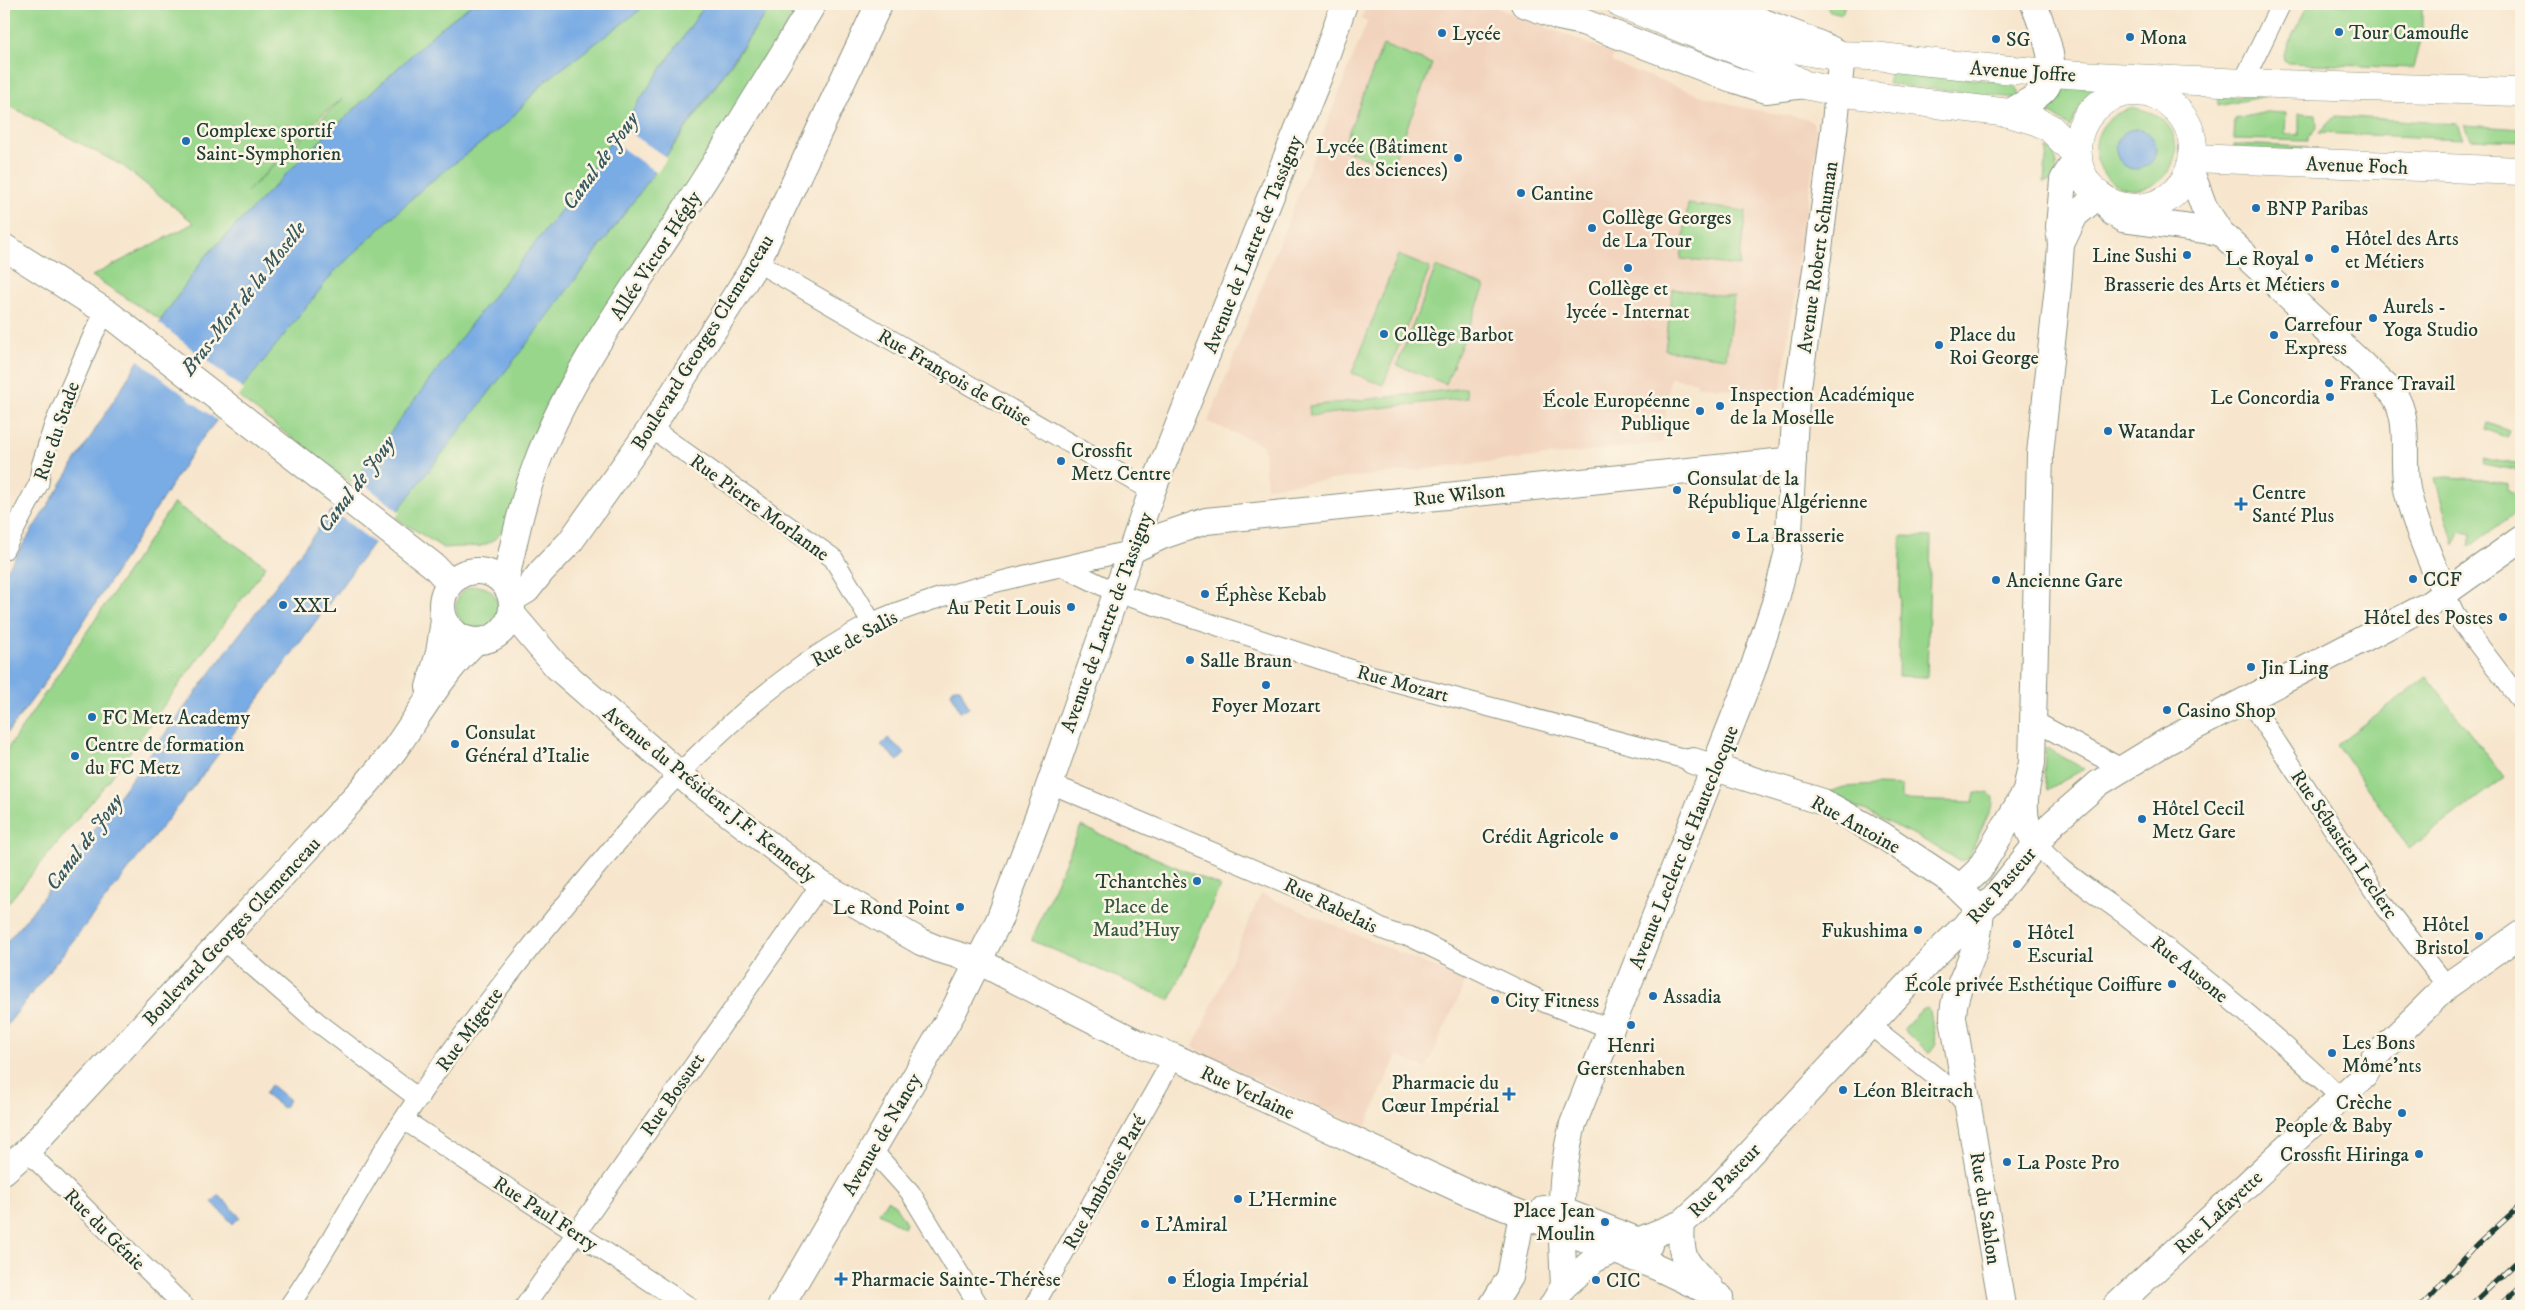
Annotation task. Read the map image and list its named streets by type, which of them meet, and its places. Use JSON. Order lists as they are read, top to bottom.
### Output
{
  "streets": {
    "main road": ["Avenue Joffre", "Avenue Foch"],
    "street": [
      "Avenue de Lattre de Tassigny",
      "Allée Victor Hégly",
      "Avenue Robert Schuman",
      "Boulevard Georges Clemenceau",
      "Rue François de Guise",
      "Rue du Stade",
      "Rue Wilson",
      "Rue Pierre Morlanne",
      "Rue de Salis",
      "Rue Mozart",
      "Avenue du Président J.F. Kennedy",
      "Rue Antoine",
      "Rue Sébastien Leclerc",
      "Avenue Leclerc de Hauteclocque",
      "Rue Pasteur",
      "Rue Rabelais",
      "Rue Ausone",
      "Rue Migette",
      "Rue Verlaine",
      "Rue Bossuet",
      "Avenue de Nancy",
      "Rue Ambroise Paré",
      "Rue du Sablon",
      "Rue Lafayette",
      "Rue Paul Ferry",
      "Rue du Génie"
    ]
  },
  "crossings": [
    ["Avenue Joffre", "Avenue Foch"],
    ["Avenue Joffre", "Avenue Robert Schuman"],
    ["Avenue de Lattre de Tassigny", "Rue François de Guise"],
    ["Avenue de Lattre de Tassigny", "Rue Wilson"],
    ["Avenue de Lattre de Tassigny", "Rue de Salis"],
    ["Avenue de Lattre de Tassigny", "Rue Mozart"],
    ["Avenue de Lattre de Tassigny", "Avenue du Président J.F. Kennedy"],
    ["Avenue de Lattre de Tassigny", "Rue Rabelais"],
    ["Avenue de Lattre de Tassigny", "Rue Verlaine"],
    ["Avenue de Lattre de Tassigny", "Avenue de Nancy"],
    ["Allée Victor Hégly", "Boulevard Georges Clemenceau"],
    ["Allée Victor Hégly", "Avenue du Président J.F. Kennedy"],
    ["Avenue Robert Schuman", "Rue Wilson"],
    ["Avenue Robert Schuman", "Avenue Leclerc de Hauteclocque"],
    ["Boulevard Georges Clemenceau", "Rue François de Guise"],
    ["Boulevard Georges Clemenceau", "Rue Pierre Morlanne"],
    ["Boulevard Georges Clemenceau", "Avenue du Président J.F. Kennedy"],
    ["Boulevard Georges Clemenceau", "Rue du Génie"],
    ["Rue Wilson", "Rue de Salis"],
    ["Rue Wilson", "Avenue Leclerc de Hauteclocque"],
    ["Rue Pierre Morlanne", "Rue de Salis"],
    ["Rue de Salis", "Avenue du Président J.F. Kennedy"],
    ["Rue de Salis", "Rue Migette"],
    ["Rue Mozart", "Rue Antoine"],
    ["Rue Mozart", "Avenue Leclerc de Hauteclocque"],
    ["Avenue du Président J.F. Kennedy", "Rue Migette"],
    ["Avenue du Président J.F. Kennedy", "Rue Verlaine"],
    ["Avenue du Président J.F. Kennedy", "Rue Bossuet"],
    ["Avenue du Président J.F. Kennedy", "Avenue de Nancy"],
    ["Rue Antoine", "Avenue Leclerc de Hauteclocque"],
    ["Rue Antoine", "Rue Pasteur"],
    ["Rue Antoine", "Rue du Sablon"],
    ["Rue Sébastien Leclerc", "Rue Pasteur"],
    ["Rue Sébastien Leclerc", "Rue Lafayette"],
    ["Avenue Leclerc de Hauteclocque", "Rue Pasteur"],
    ["Avenue Leclerc de Hauteclocque", "Rue Rabelais"],
    ["Rue Pasteur", "Rue Ausone"],
    ["Rue Pasteur", "Rue du Sablon"],
    ["Rue Ausone", "Rue Lafayette"],
    ["Rue Migette", "Rue Paul Ferry"],
    ["Rue Verlaine", "Avenue de Nancy"],
    ["Rue Verlaine", "Rue Ambroise Paré"],
    ["Rue Bossuet", "Rue Paul Ferry"]
  ],
  "water": ["Canal de Jouy", "Bras-Mort de la Moselle"],
  "parks": ["Place de Maud'Huy"],
  "places": {
    "other": [
      "Tour Camoufle",
      "Lycée",
      "Mona",
      "SG",
      "Complexe sportif Saint-Symphorien",
      "Lycée (Bâtiment des Sciences)",
      "Cantine",
      "BNP Paribas",
      "Collège Georges de La Tour",
      "Hôtel des Arts et Métiers",
      "Line Sushi",
      "Le Royal",
      "Collège et lycée - Internat",
      "Brasserie des Arts et Métiers",
      "Aurels - Yoga Studio",
      "Collège Barbot",
      "Carrefour Express",
      "Place du Roi George",
      "France Travail",
      "Le Concordia",
      "Inspection Académique de la Moselle",
      "École Européenne Publique",
      "Watandar",
      "Crossfit Metz Centre",
      "Consulat de la République Algérienne",
      "La Brasserie",
      "CCF",
      "Ancienne Gare",
      "Éphèse Kebab",
      "XXL",
      "Au Petit Louis",
      "Hôtel des Postes",
      "Salle Braun",
      "Jin Ling",
      "Foyer Mozart",
      "Casino Shop",
      "FC Metz Academy",
      "Consulat Général d'Italie",
      "Centre de formation du FC Metz",
      "Hôtel Cecil Metz Gare",
      "Crédit Agricole",
      "Tchantchès",
      "Le Rond Point",
      "Fukushima",
      "Hôtel Bristol",
      "Hôtel Escurial",
      "École privée Esthétique Coiffure",
      "Assadia",
      "City Fitness",
      "Henri Gerstenhaben",
      "Les Bons Môme'nts",
      "Léon Bleitrach",
      "Crèche People & Baby",
      "Crossfit Hiringa",
      "La Poste Pro",
      "L'Hermine",
      "Place Jean Moulin",
      "L'Amiral",
      "Élogia Impérial",
      "CIC"
    ],
    "health": ["Centre Santé Plus", "Pharmacie du Cœur Impérial", "Pharmacie Sainte-Thérèse"]
  }
}
